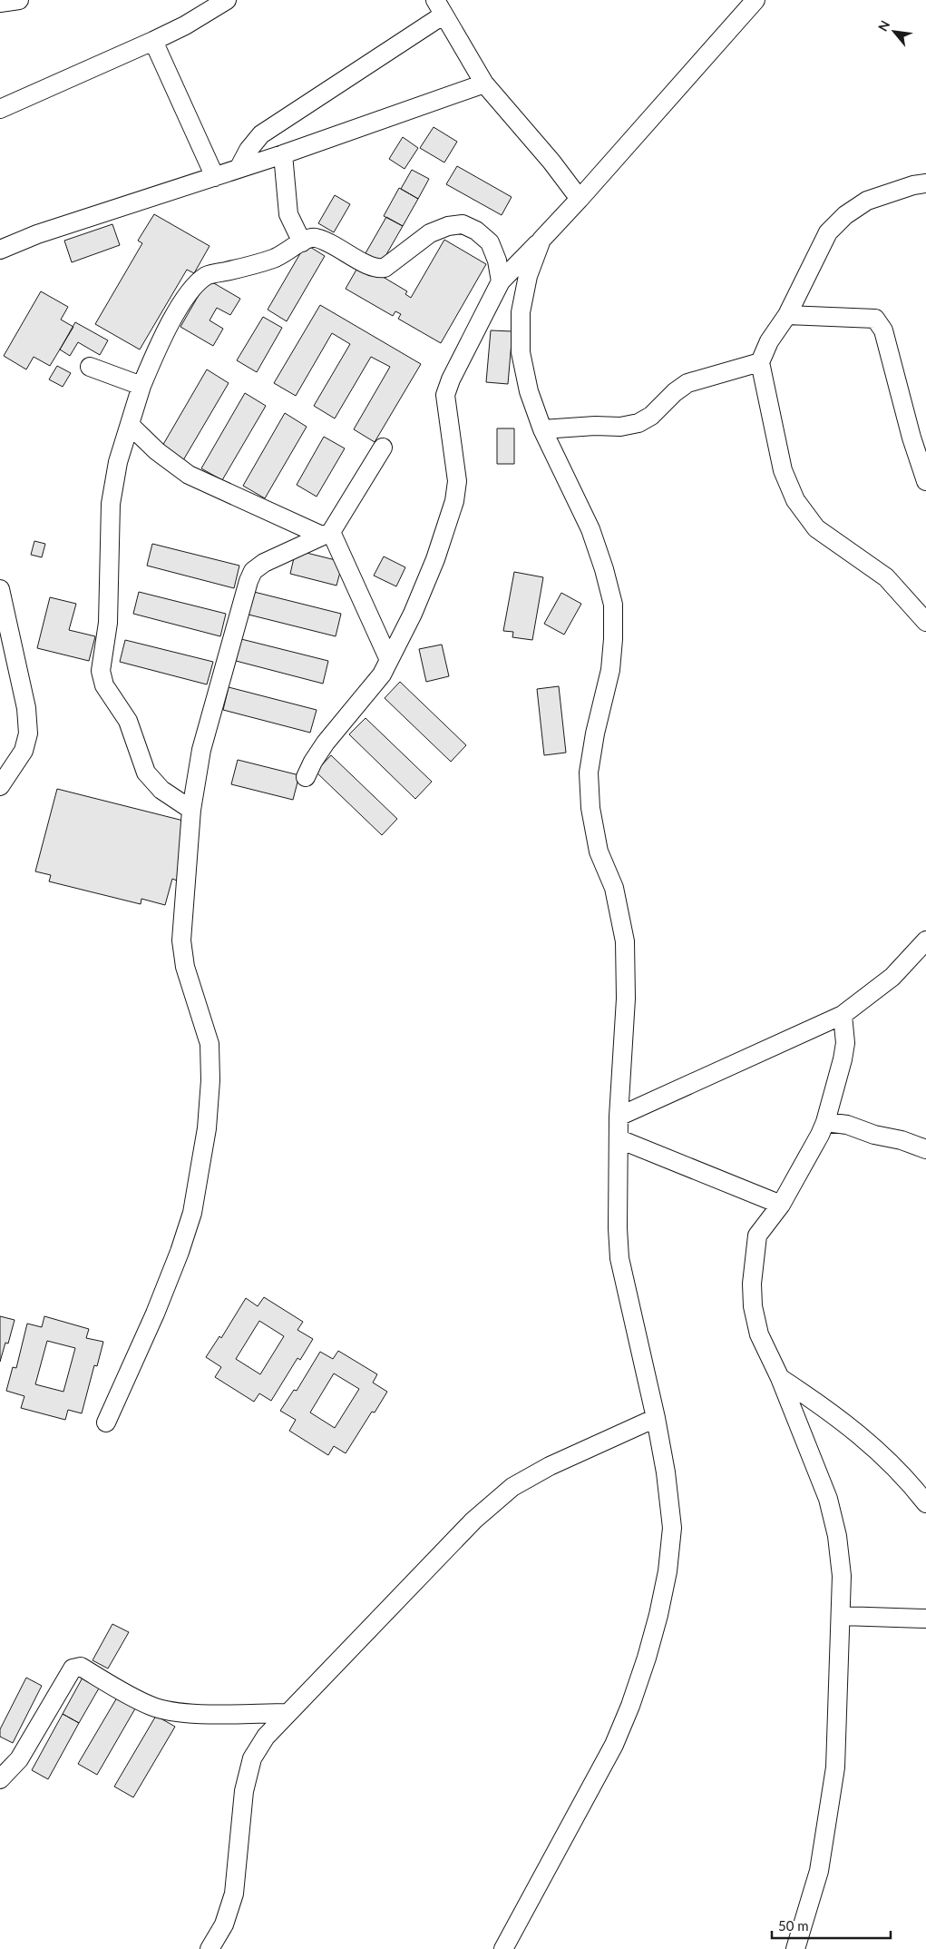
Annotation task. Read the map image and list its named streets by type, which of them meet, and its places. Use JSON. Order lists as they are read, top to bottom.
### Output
{
  "scale_bar": "50 m",
  "north": "top left"
}
